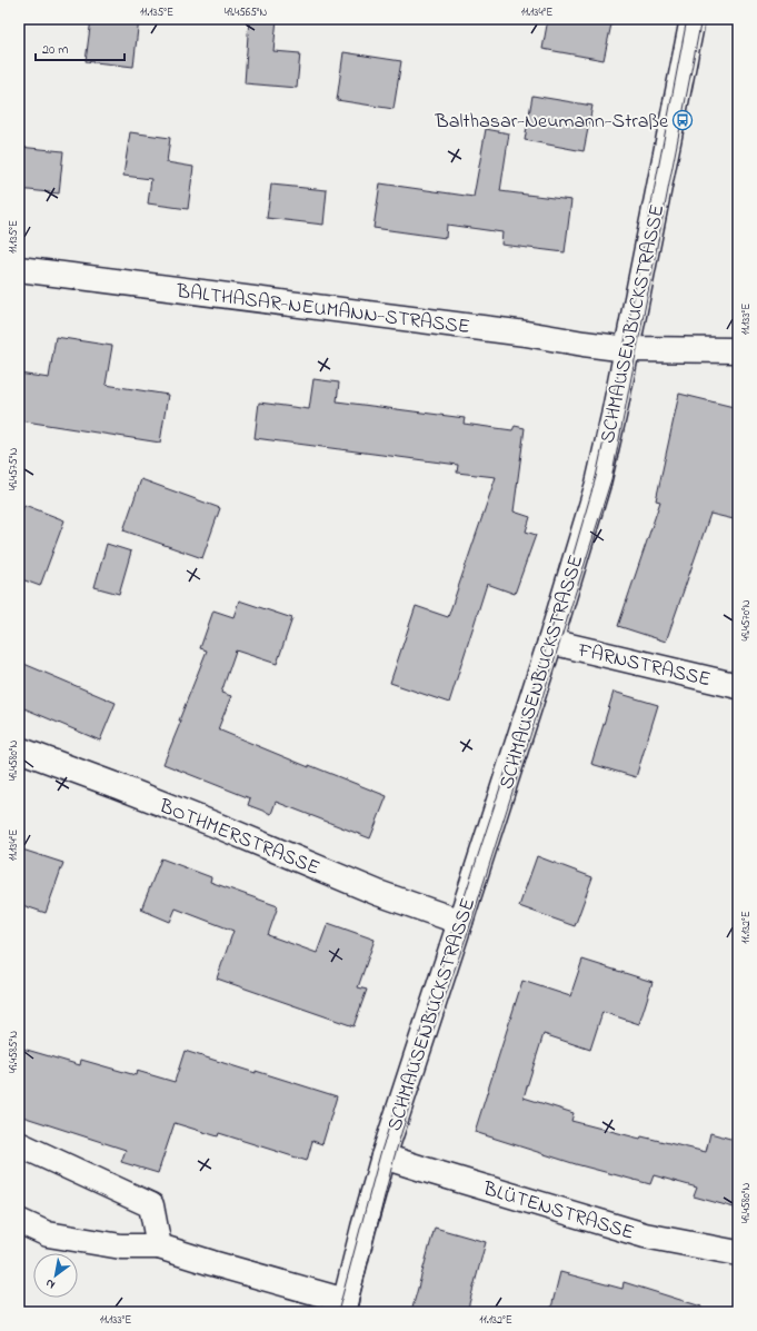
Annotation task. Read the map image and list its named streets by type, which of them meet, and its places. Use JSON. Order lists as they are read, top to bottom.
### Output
{
  "streets": {
    "street": [
      "BALTHASAR-NEUMANN-STRASSE",
      "SCHMAUSENBUCKSTRASSE",
      "FARNSTRASSE",
      "BOTHMERSTRASSE",
      "BLÜTENSTRASSE"
    ]
  },
  "crossings": [
    ["BALTHASAR-NEUMANN-STRASSE", "SCHMAUSENBUCKSTRASSE"],
    ["SCHMAUSENBUCKSTRASSE", "FARNSTRASSE"],
    ["SCHMAUSENBUCKSTRASSE", "BOTHMERSTRASSE"],
    ["SCHMAUSENBUCKSTRASSE", "BLÜTENSTRASSE"]
  ],
  "places": {
    "bus stop": ["Balthasar-Neumann-Straße"]
  },
  "scale_bar": "20 m",
  "north": "bottom left",
  "coordinates": [
    "11.135°E",
    "49.4565°N",
    "11.134°E",
    "11.133°E",
    "49.4575°N",
    "49.4570°N",
    "49.4580°N",
    "11.132°E",
    "49.4585°N"
  ]
}
